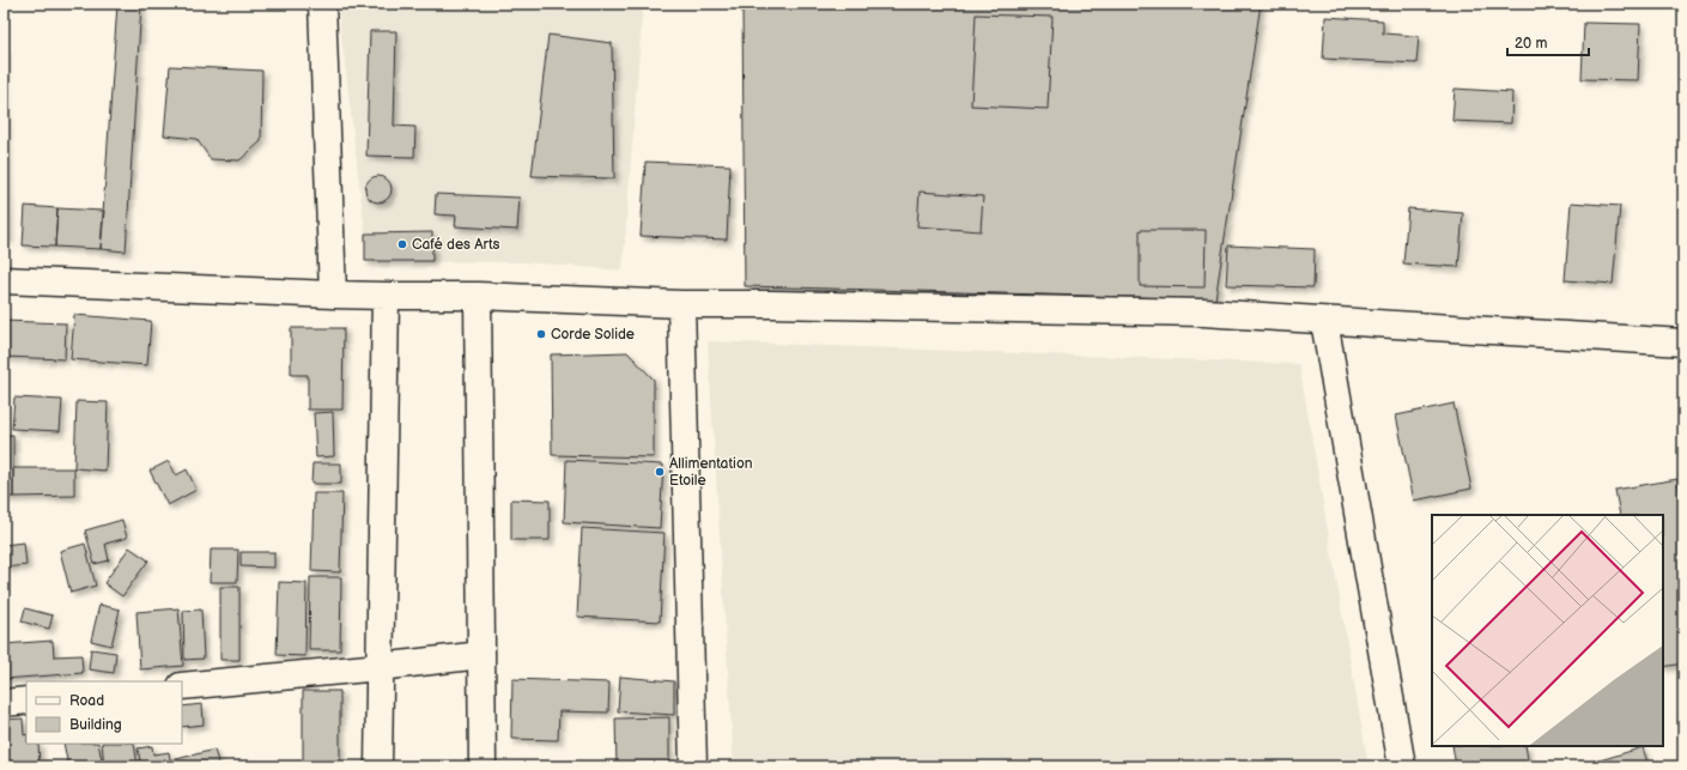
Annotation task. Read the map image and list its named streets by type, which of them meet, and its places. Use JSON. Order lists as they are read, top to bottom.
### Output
{
  "places": ["Café des Arts", "Corde Solide", "Allimentation Etoile"],
  "legend": ["Road", "Building"],
  "scale_bar": "20 m"
}
